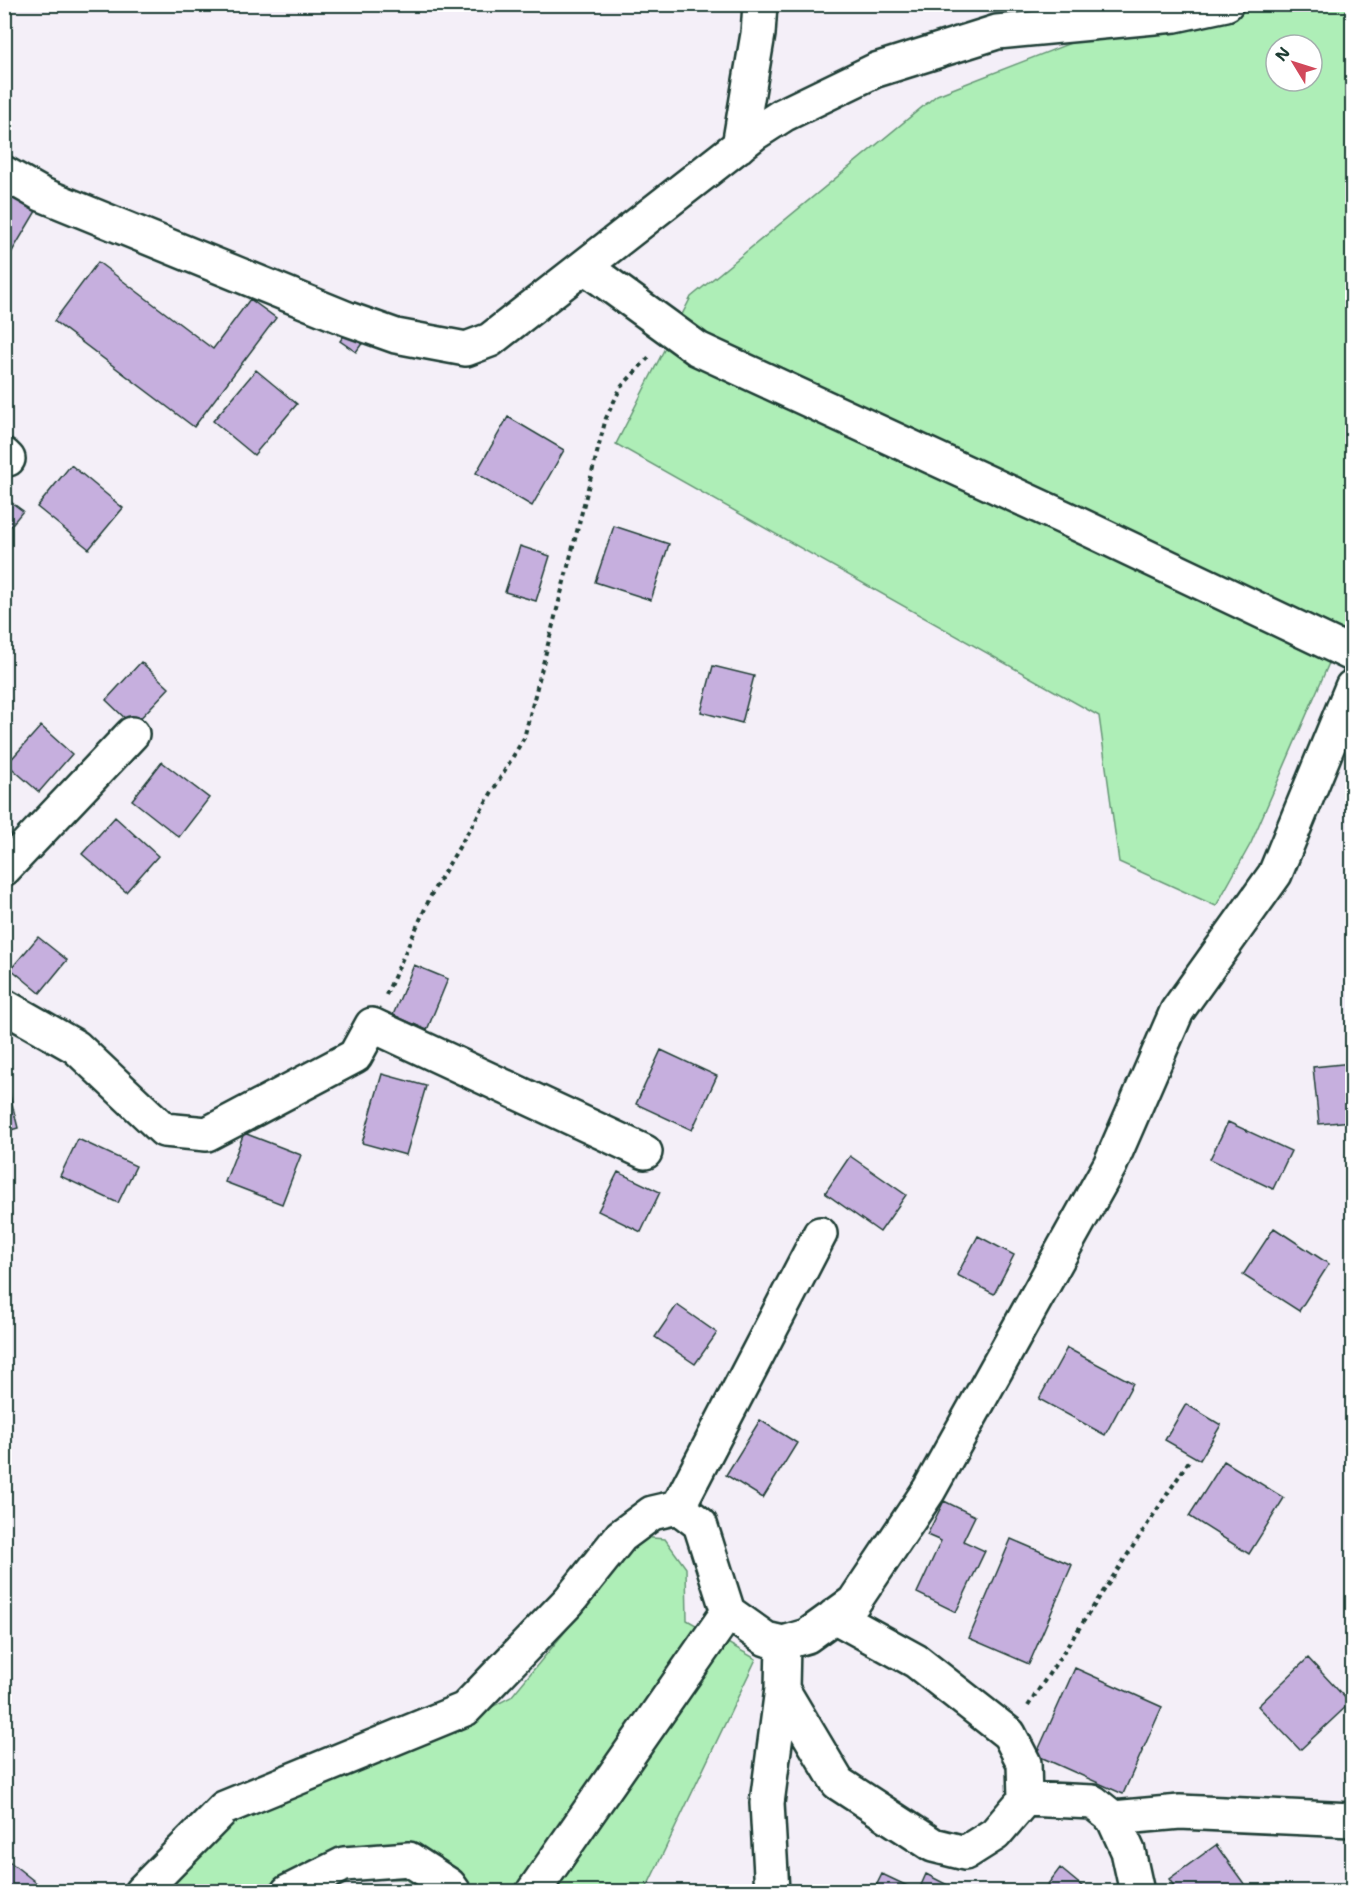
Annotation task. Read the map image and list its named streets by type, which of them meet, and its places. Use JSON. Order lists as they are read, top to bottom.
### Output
{
  "north": "top left"
}
